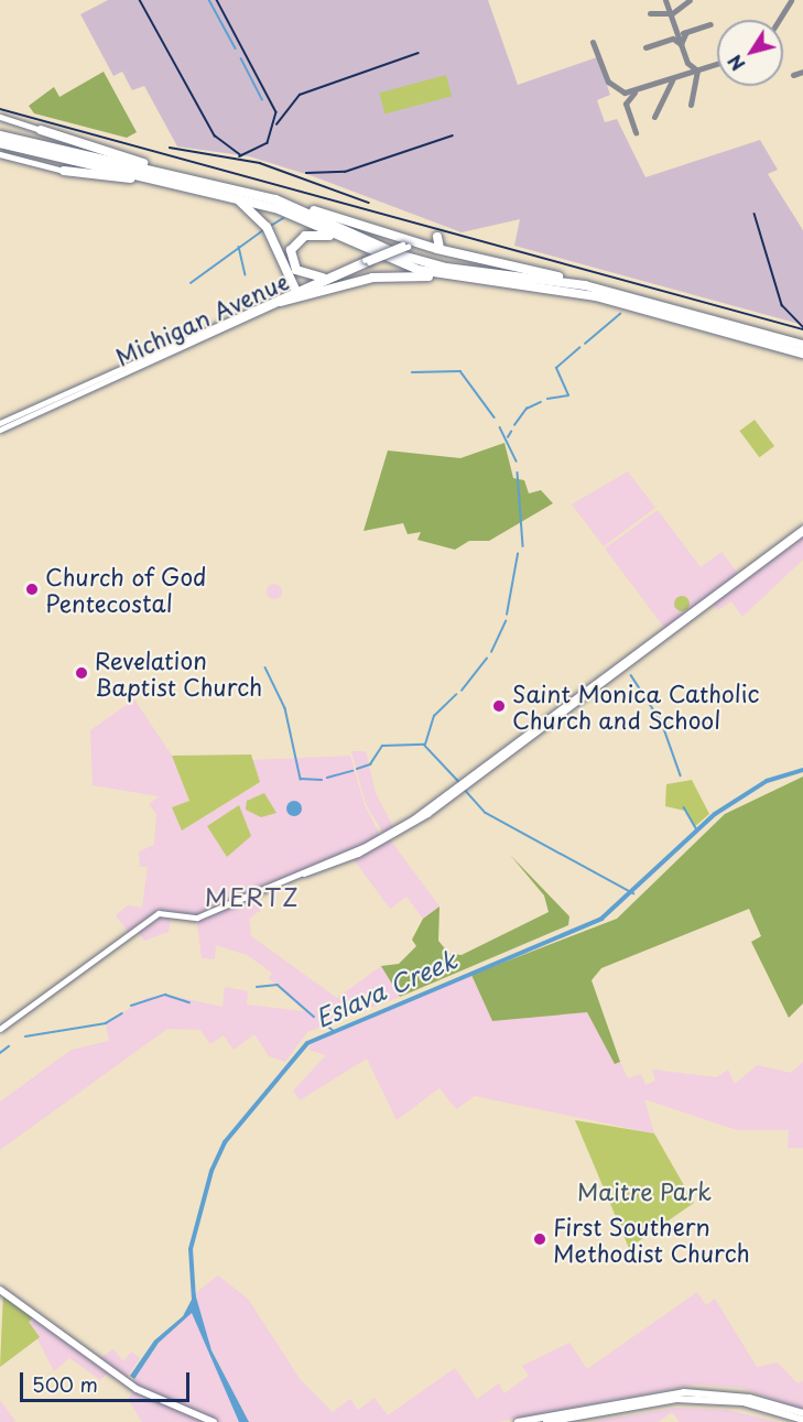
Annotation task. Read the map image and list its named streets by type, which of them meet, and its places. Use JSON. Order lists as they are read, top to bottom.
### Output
{
  "streets": {
    "main road": ["Michigan Avenue"]
  },
  "districts": ["MERTZ"],
  "water": ["Eslava Creek"],
  "parks": ["Maitre Park"],
  "places": [
    "Church of God Pentecostal",
    "Revelation Baptist Church",
    "Saint Monica Catholic Church and School",
    "First Southern Methodist Church"
  ],
  "scale_bar": "500 m",
  "north": "bottom left"
}
